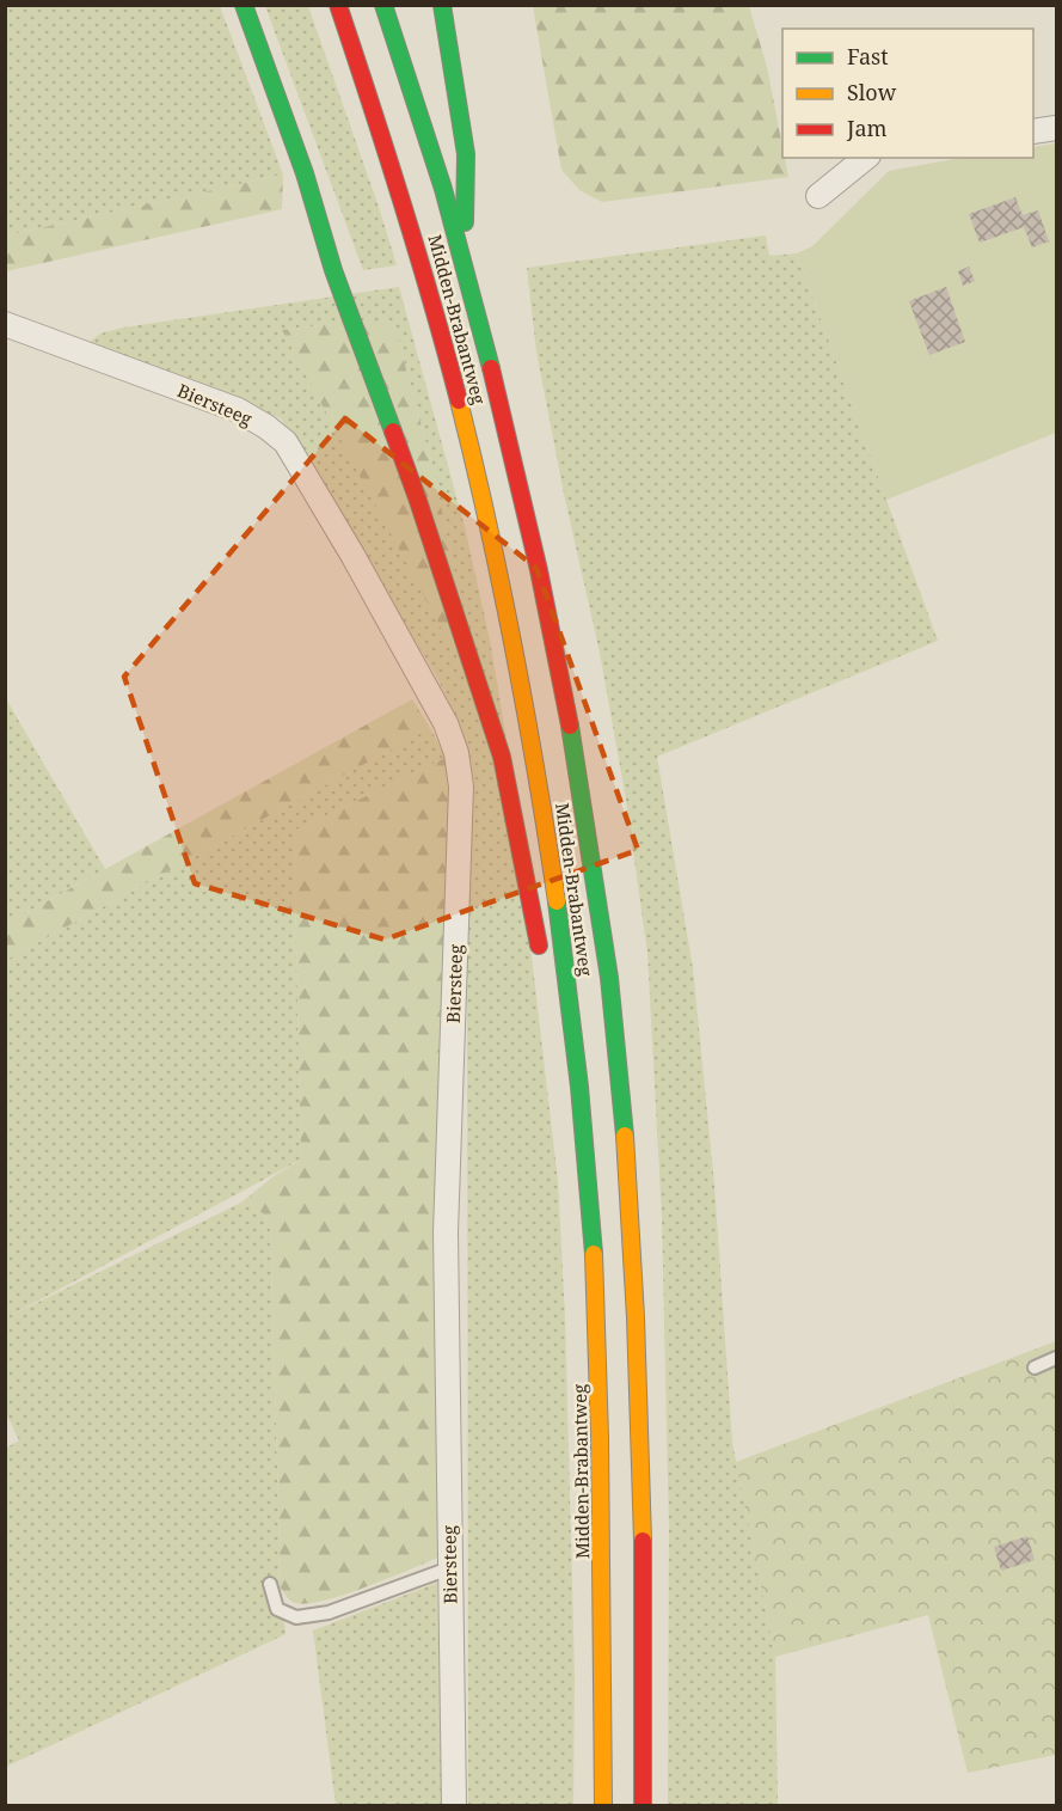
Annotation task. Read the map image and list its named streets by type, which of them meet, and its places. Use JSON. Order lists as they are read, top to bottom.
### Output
{
  "streets": {
    "highway": ["Midden-Brabantweg"],
    "street": ["Biersteeg"]
  },
  "legend": ["Fast", "Slow", "Jam"]
}
